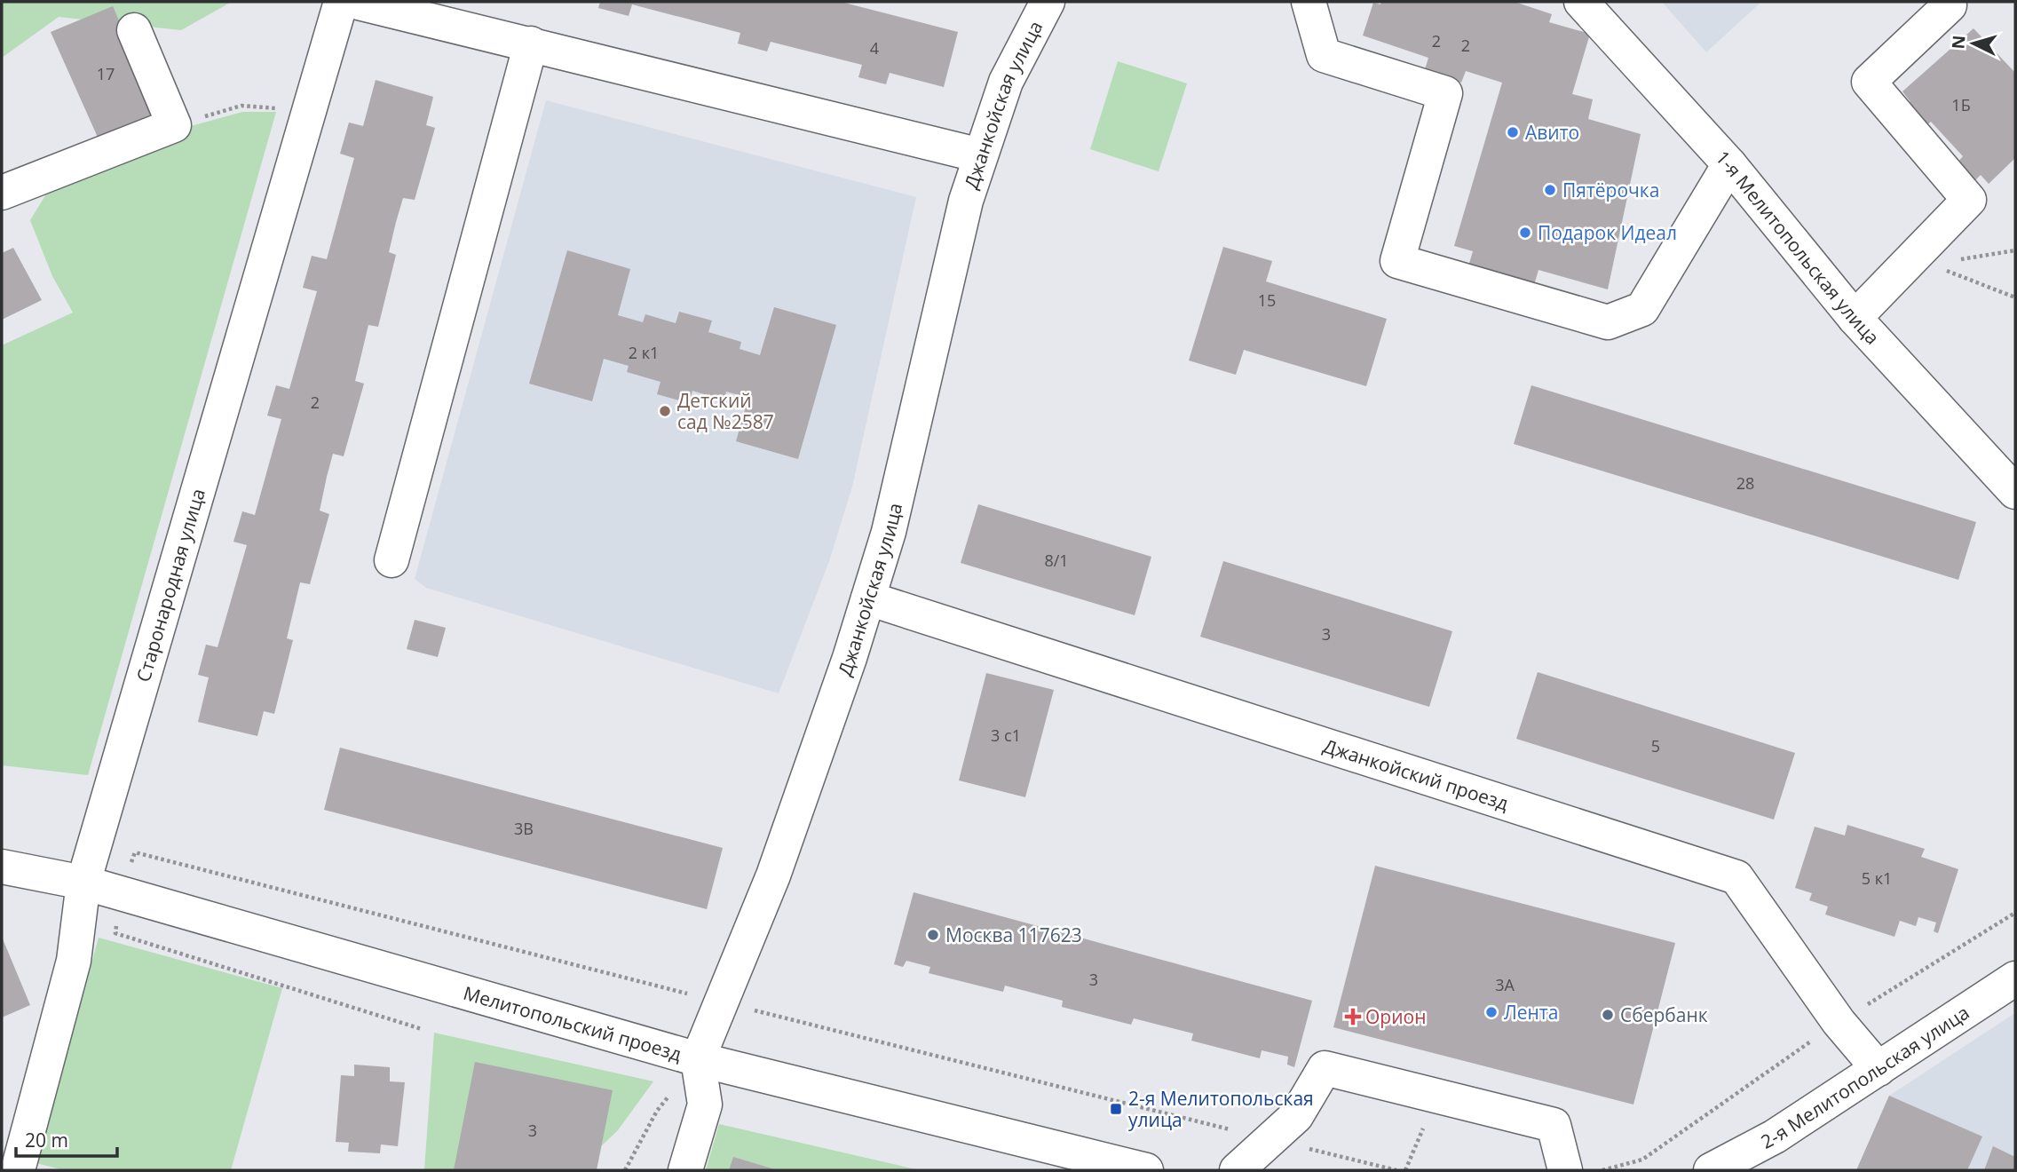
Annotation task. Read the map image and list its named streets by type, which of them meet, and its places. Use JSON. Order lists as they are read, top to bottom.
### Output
{
  "streets": {
    "street": [
      "Джанкойская улица",
      "1-я Мелитопольская улица",
      "Старонародная улица",
      "Джанкойский проезд",
      "Мелитопольский проезд",
      "2-я Мелитопольская улица"
    ]
  },
  "crossings": [
    ["Джанкойская улица", "Джанкойский проезд"],
    ["Джанкойская улица", "Мелитопольский проезд"],
    ["Старонародная улица", "Мелитопольский проезд"],
    ["Джанкойский проезд", "2-я Мелитопольская улица"]
  ],
  "places": {
    "other": [
      "Авито",
      "Пятёрочка",
      "Подарок Идеал",
      "Детский сад №2587",
      "Москва 117623",
      "Лента",
      "Сбербанк"
    ],
    "health": ["Орион"],
    "transit": ["2-я Мелитопольская улица"]
  },
  "house_numbers": [
    "2",
    "2",
    "4",
    "17",
    "1Б",
    "15",
    "2 к1",
    "2",
    "28",
    "8/1",
    "3",
    "3 с1",
    "5",
    "3В",
    "5 к1",
    "3",
    "3А",
    "3"
  ],
  "scale_bar": "20 m",
  "north": "left"
}
